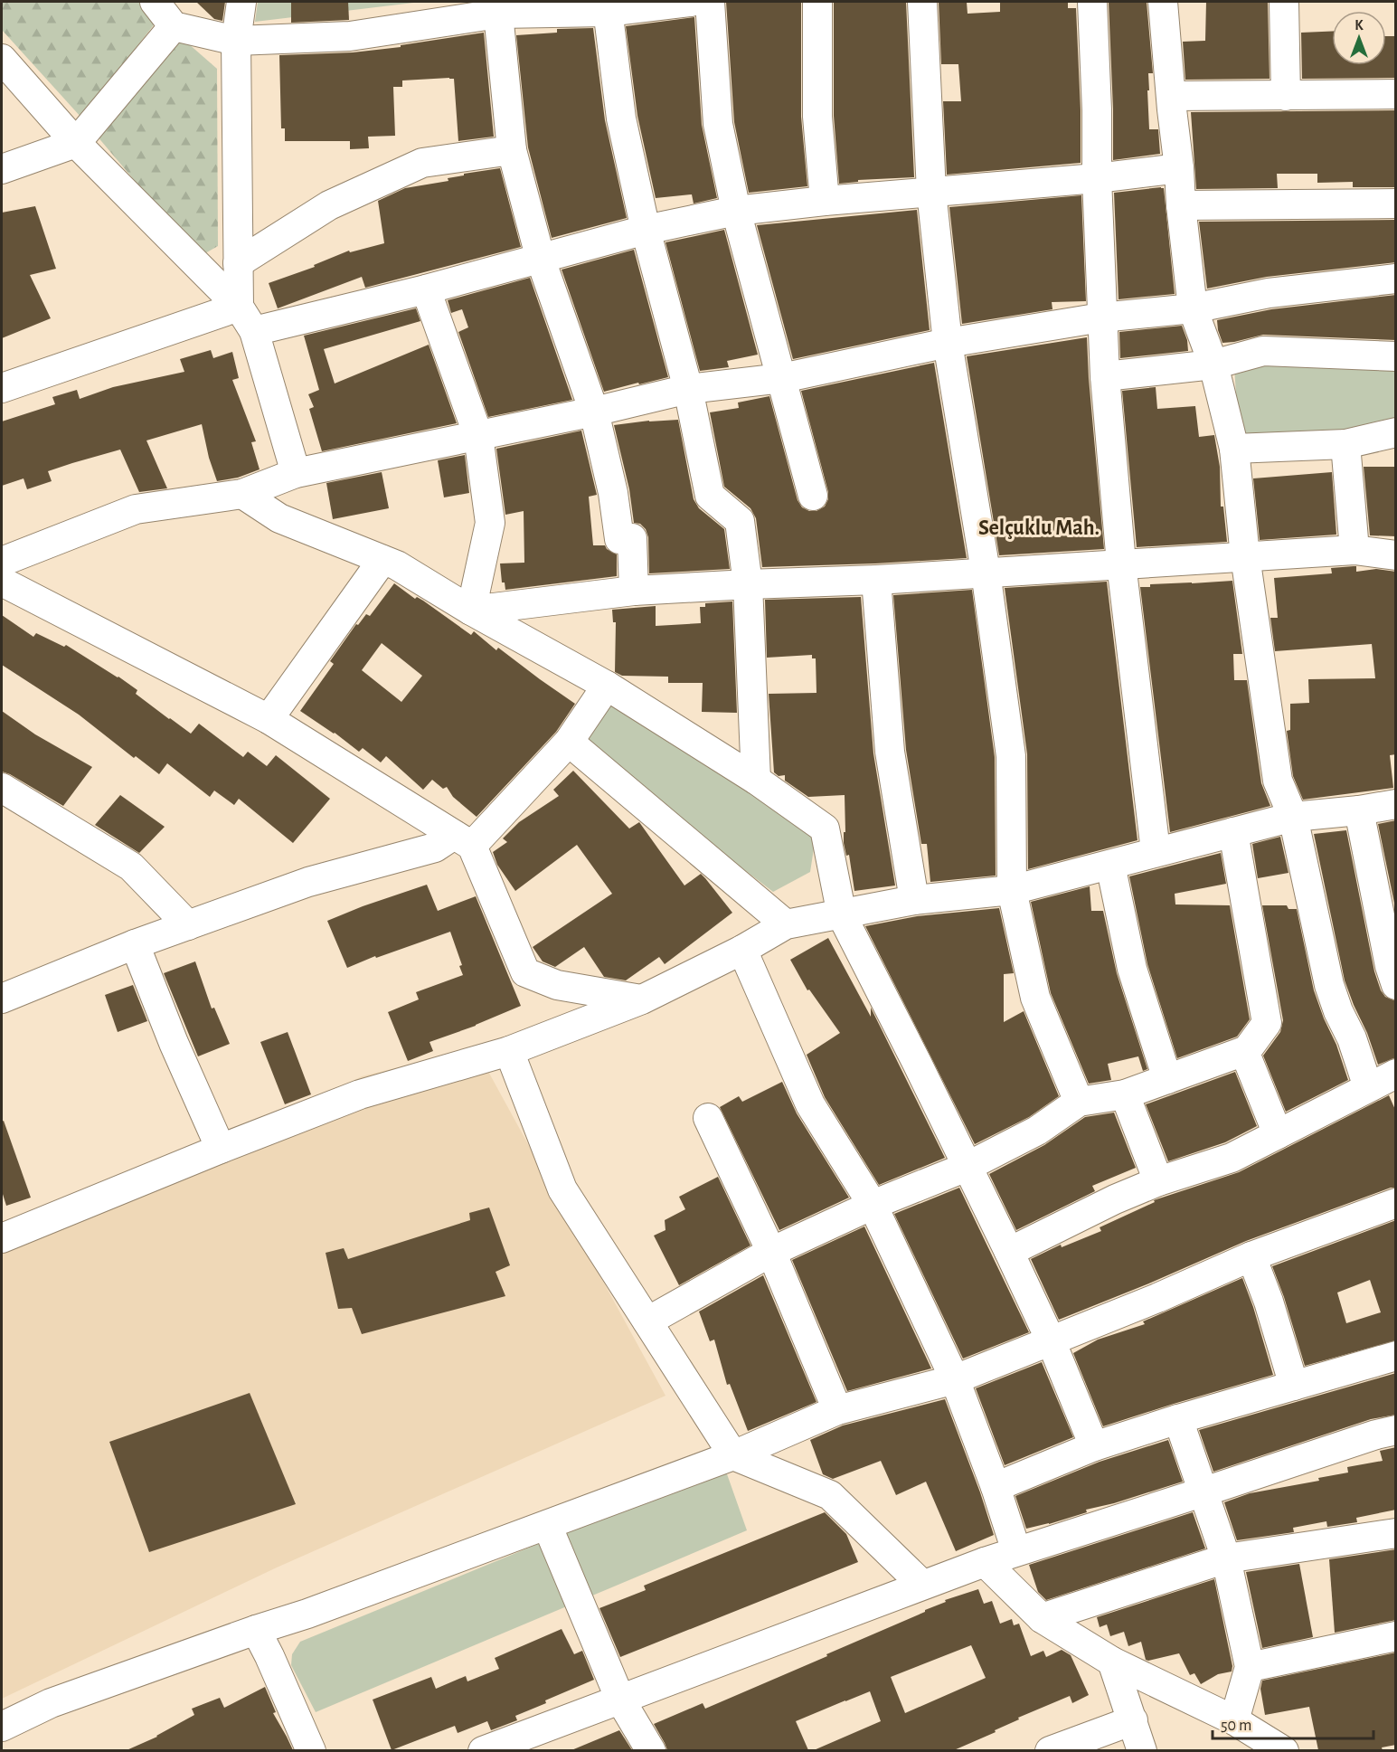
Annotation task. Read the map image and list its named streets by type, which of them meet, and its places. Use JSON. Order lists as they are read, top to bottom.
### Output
{
  "districts": ["Selçuklu Mah."],
  "scale_bar": "50 m",
  "north": "top"
}
